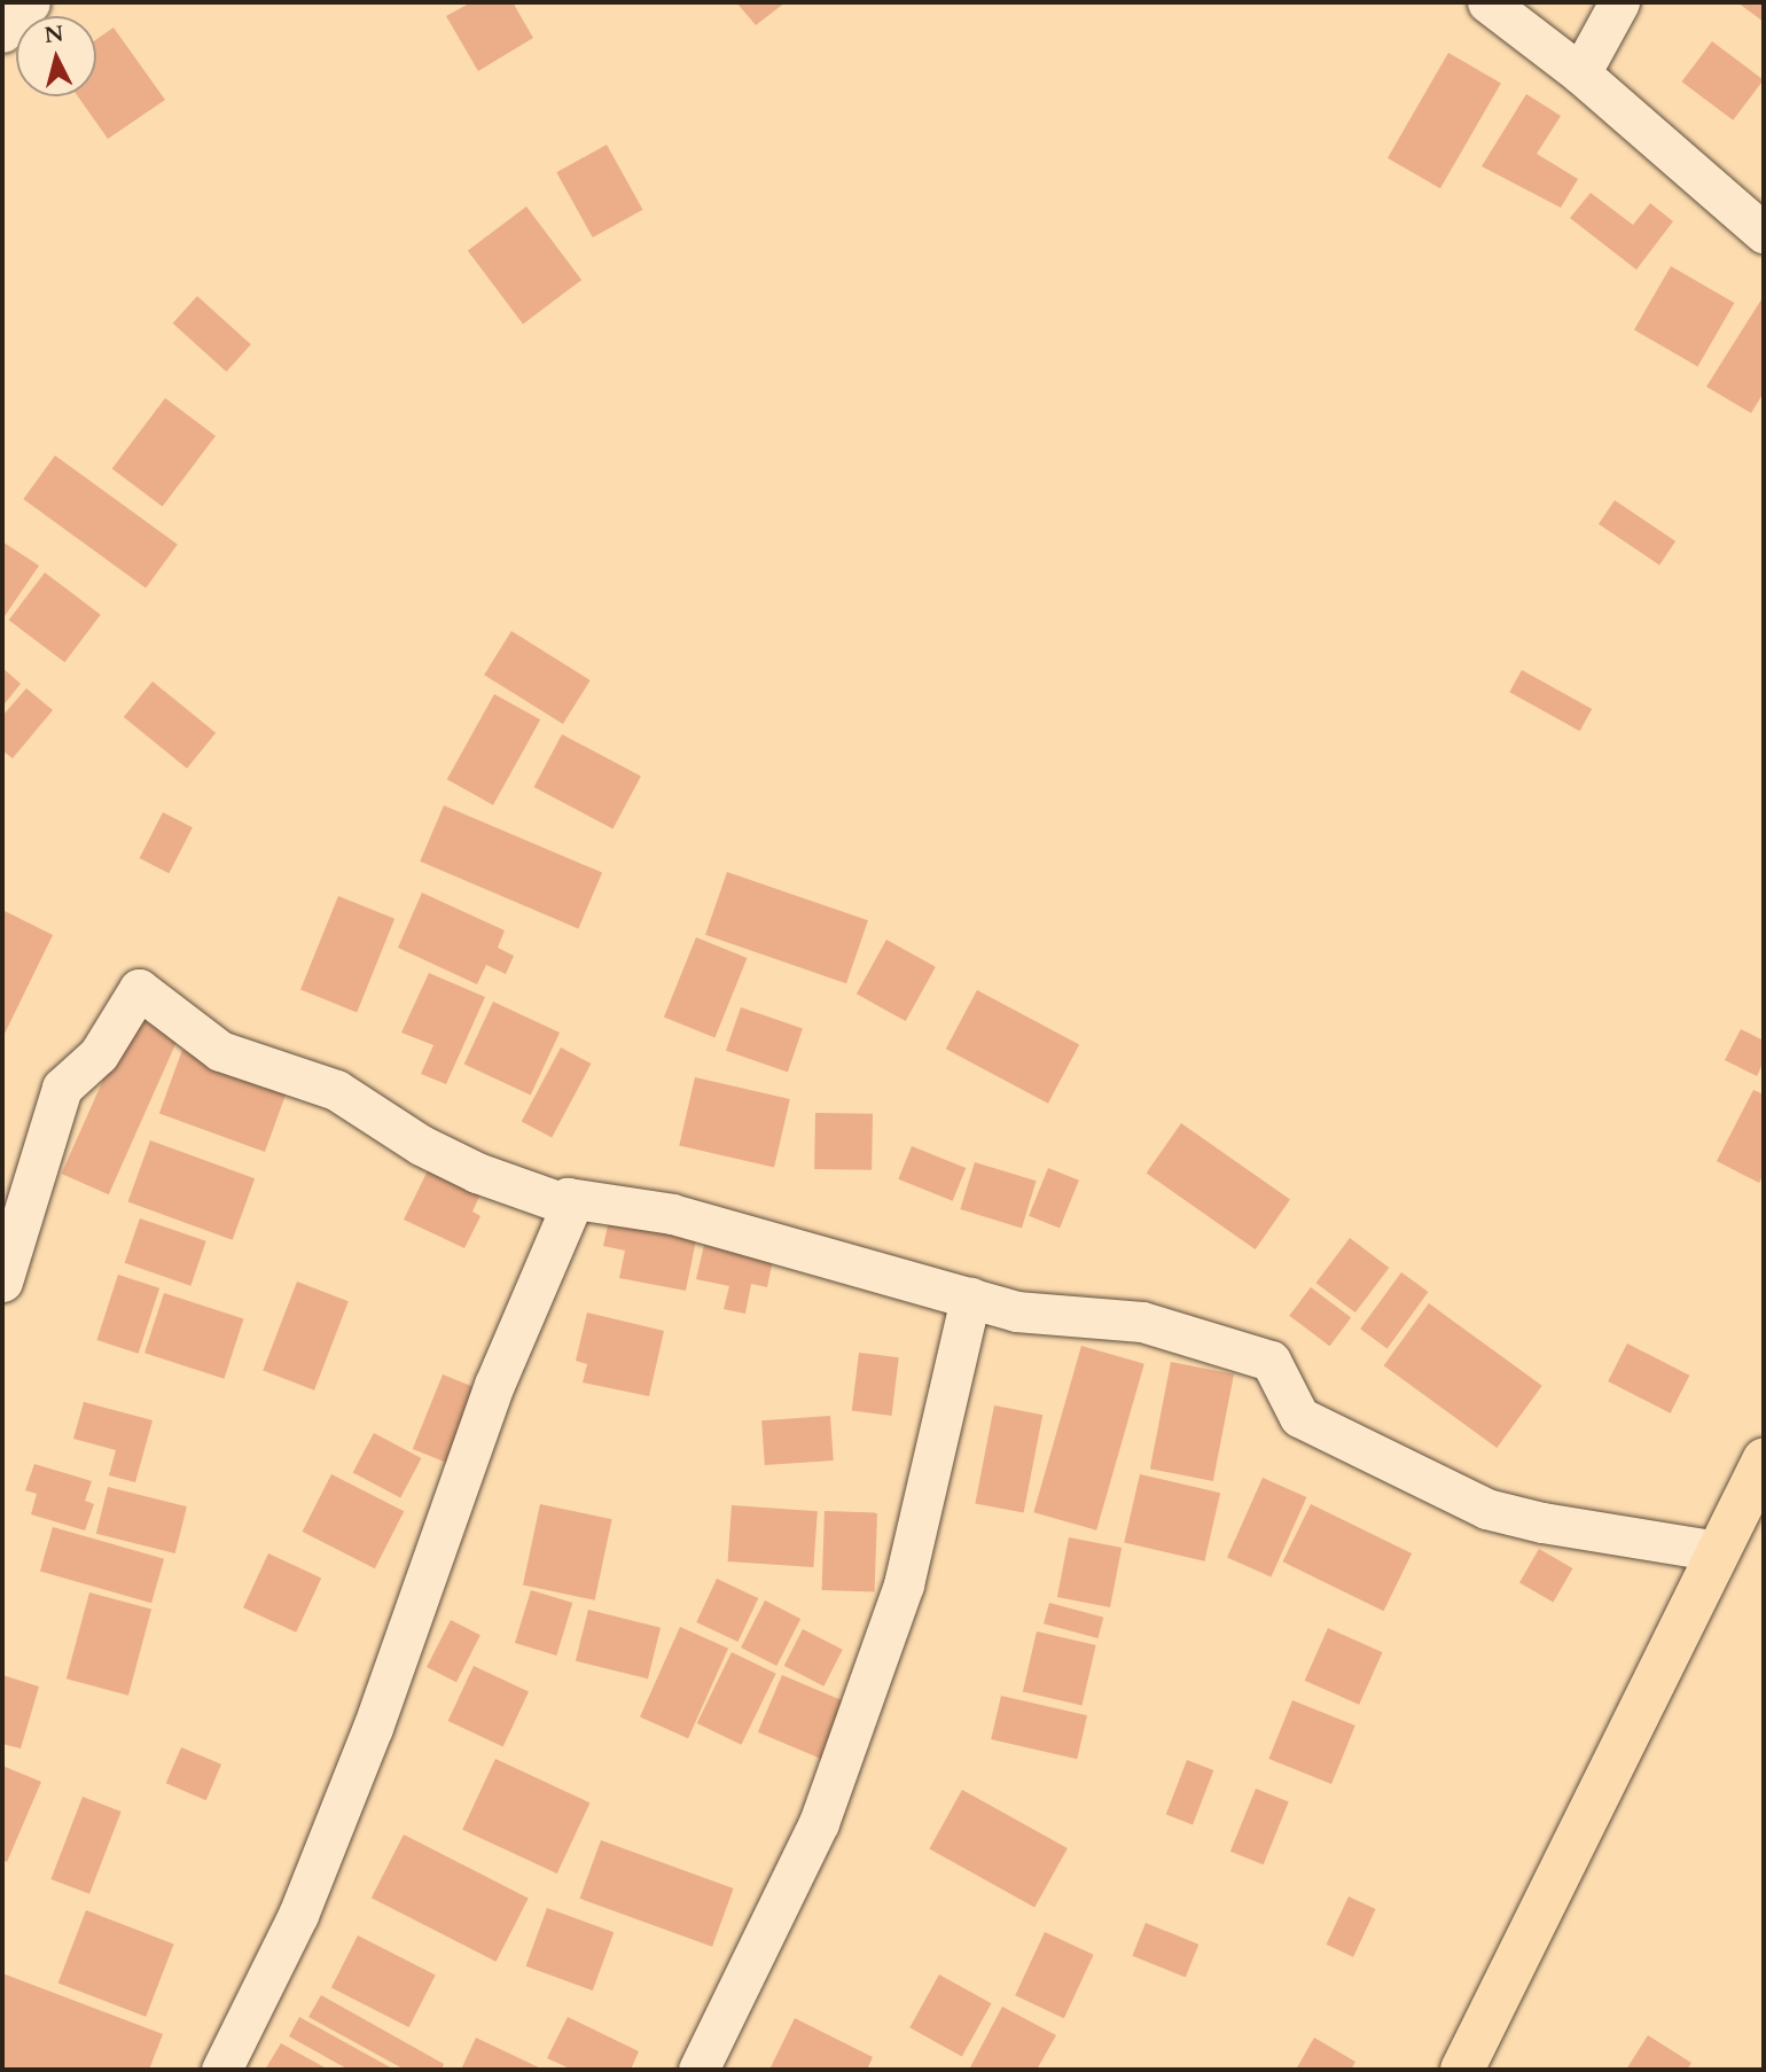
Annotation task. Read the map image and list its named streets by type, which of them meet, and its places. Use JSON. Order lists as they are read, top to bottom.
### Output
{
  "north": "top"
}
